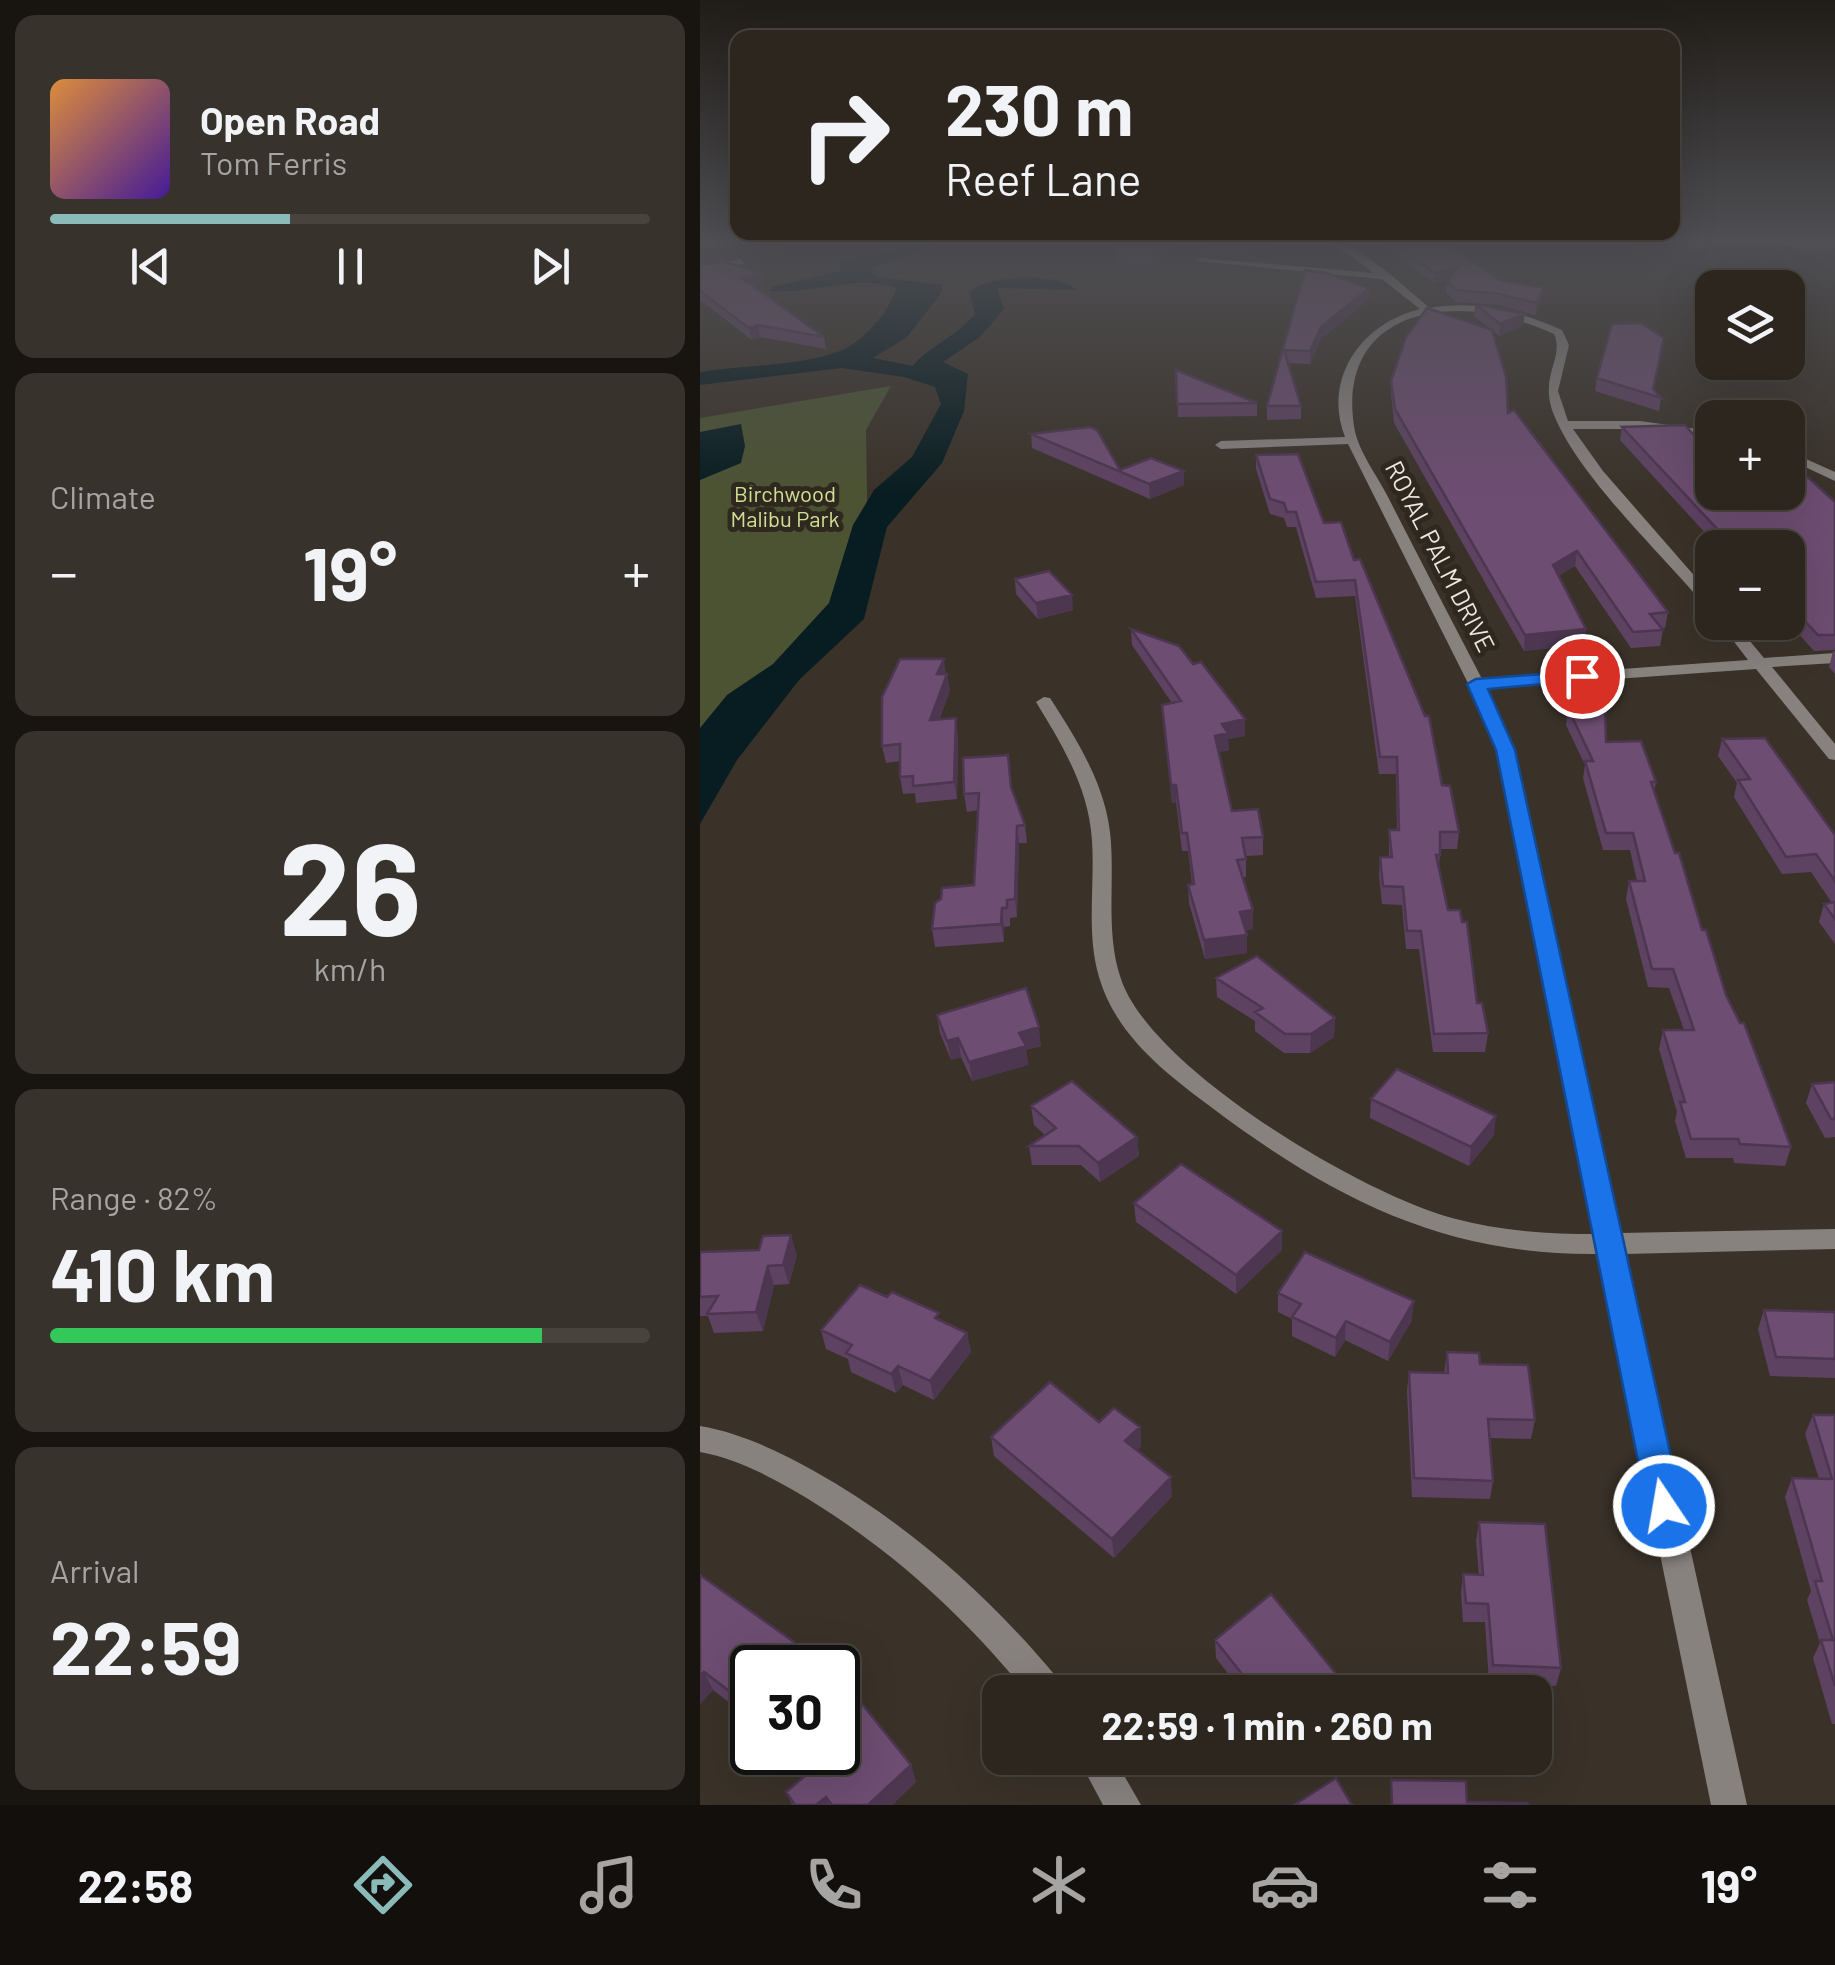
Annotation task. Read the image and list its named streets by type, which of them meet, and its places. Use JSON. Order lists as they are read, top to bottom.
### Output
{
  "streets": {
    "street": ["ROYAL PALM DRIVE"]
  },
  "parks": ["Birchwood Malibu Park"],
  "page": {
    "turn": ["230 m", "Reef Lane"],
    "song": ["Open Road", "Tom Ferris"],
    "map_buttons": ["+", "−"],
    "tile": [
      "Climate",
      ["26", "km/h"],
      ["Range · 82%", "410 km"],
      ["Arrival", "22:59"]
    ],
    "heat": ["−", "19°", "+"],
    "limit": "30",
    "trip": "22:59 · 1 min · 260 m",
    "tabs": ["22:58", "19°"]
  }
}
